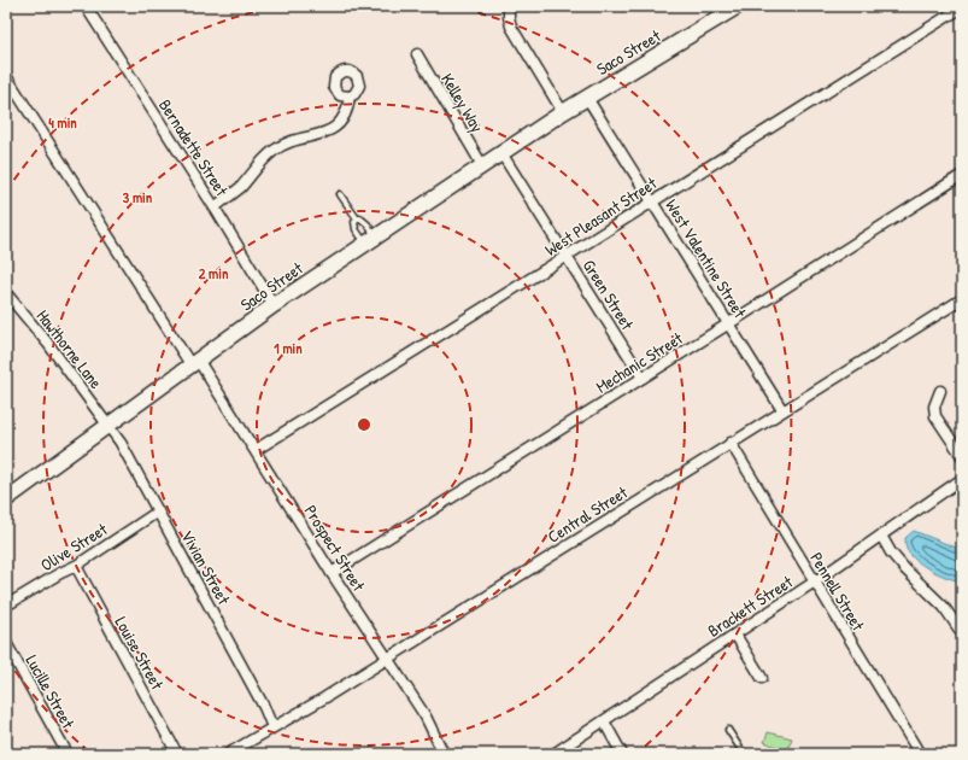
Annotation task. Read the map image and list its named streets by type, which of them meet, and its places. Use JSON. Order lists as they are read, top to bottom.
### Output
{
  "streets": {
    "main road": ["Saco Street"],
    "street": [
      "Kelley Way",
      "Bernadette Street",
      "West Pleasant Street",
      "West Valentine Street",
      "Green Street",
      "Hawthorne Lane",
      "Mechanic Street",
      "Central Street",
      "Olive Street",
      "Prospect Street",
      "Vivian Street",
      "Pennell Street",
      "Brackett Street",
      "Louise Street",
      "Lucille Street"
    ]
  },
  "crossings": [
    ["Saco Street", "Kelley Way"],
    ["Saco Street", "Bernadette Street"],
    ["Saco Street", "West Valentine Street"],
    ["Saco Street", "Green Street"],
    ["Saco Street", "Hawthorne Lane"],
    ["Saco Street", "Prospect Street"],
    ["Saco Street", "Vivian Street"],
    ["West Pleasant Street", "West Valentine Street"],
    ["West Pleasant Street", "Green Street"],
    ["West Pleasant Street", "Prospect Street"],
    ["West Valentine Street", "Mechanic Street"],
    ["West Valentine Street", "Central Street"],
    ["Green Street", "Mechanic Street"],
    ["Hawthorne Lane", "Vivian Street"],
    ["Mechanic Street", "Prospect Street"],
    ["Central Street", "Prospect Street"],
    ["Central Street", "Vivian Street"],
    ["Central Street", "Pennell Street"],
    ["Olive Street", "Vivian Street"],
    ["Olive Street", "Louise Street"],
    ["Pennell Street", "Brackett Street"]
  ],
  "rings": [
    "4 min",
    "3 min",
    "2 min",
    "1 min"
  ]
}
